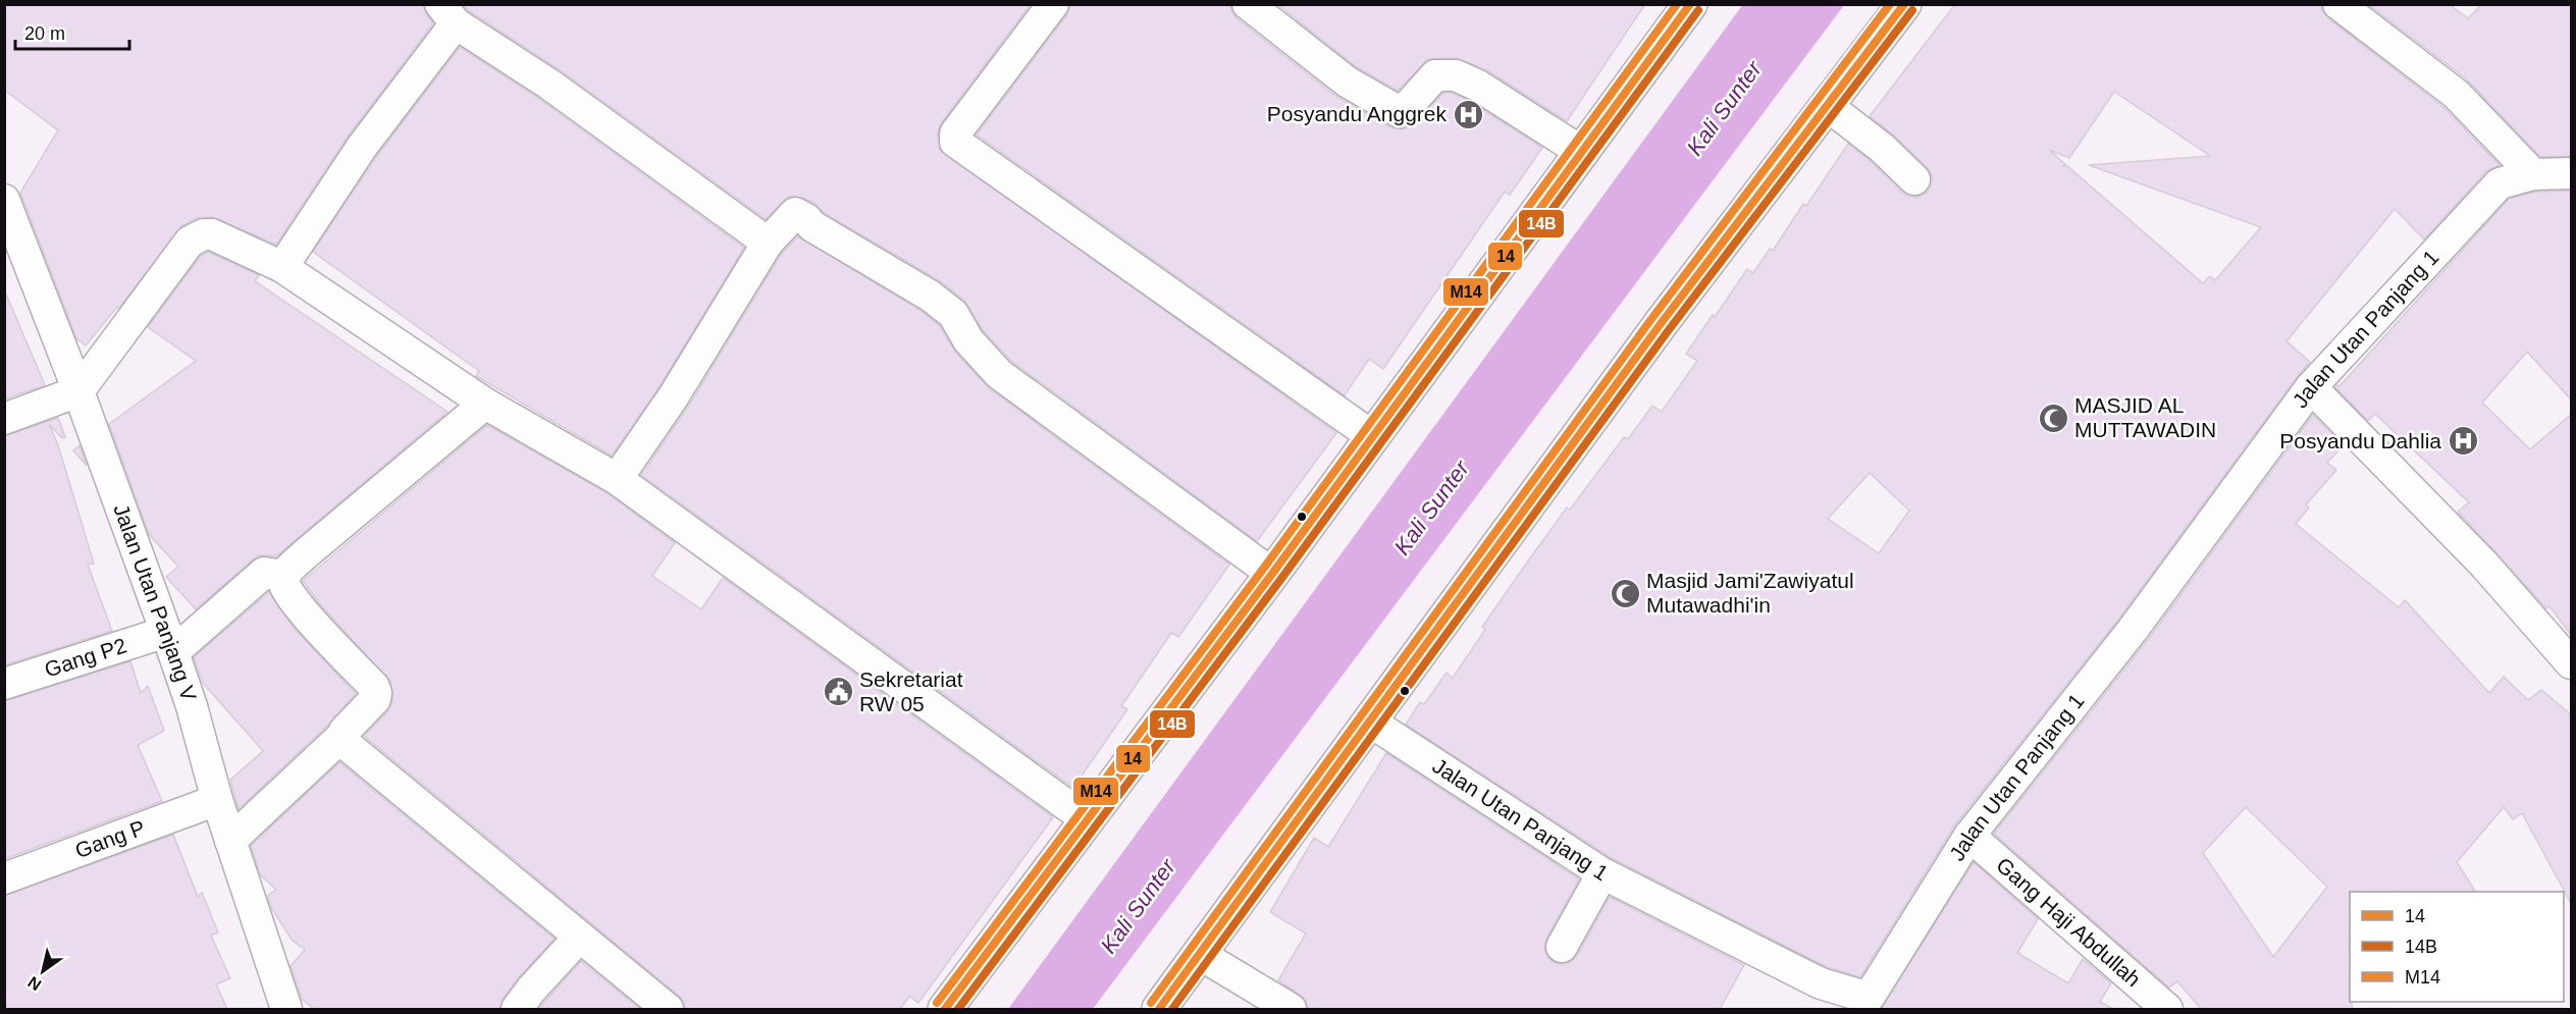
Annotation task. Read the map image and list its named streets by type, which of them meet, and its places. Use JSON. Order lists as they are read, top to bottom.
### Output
{
  "streets": {
    "street": [
      "Jalan Utan Panjang 1",
      "Jalan Utan Panjang V",
      "Gang P2",
      "Gang P",
      "Gang Haji Abdullah"
    ]
  },
  "crossings": [
    ["Jalan Utan Panjang 1", "Gang Haji Abdullah"],
    ["Jalan Utan Panjang V", "Gang P2"],
    ["Jalan Utan Panjang V", "Gang P"]
  ],
  "water": ["Kali Sunter"],
  "places": {
    "hospital": ["Posyandu Anggrek", "Posyandu Dahlia"],
    "mosque": ["MASJID AL MUTTAWADIN", "Masjid Jami'Zawiyatul Mutawadhi'in"],
    "public building": ["Sekretariat RW 05"]
  },
  "lines": ["transit line 14", "transit line M14", "transit line 14B"],
  "legend": ["14", "14B", "M14"],
  "scale_bar": "20 m",
  "north": "bottom left"
}
